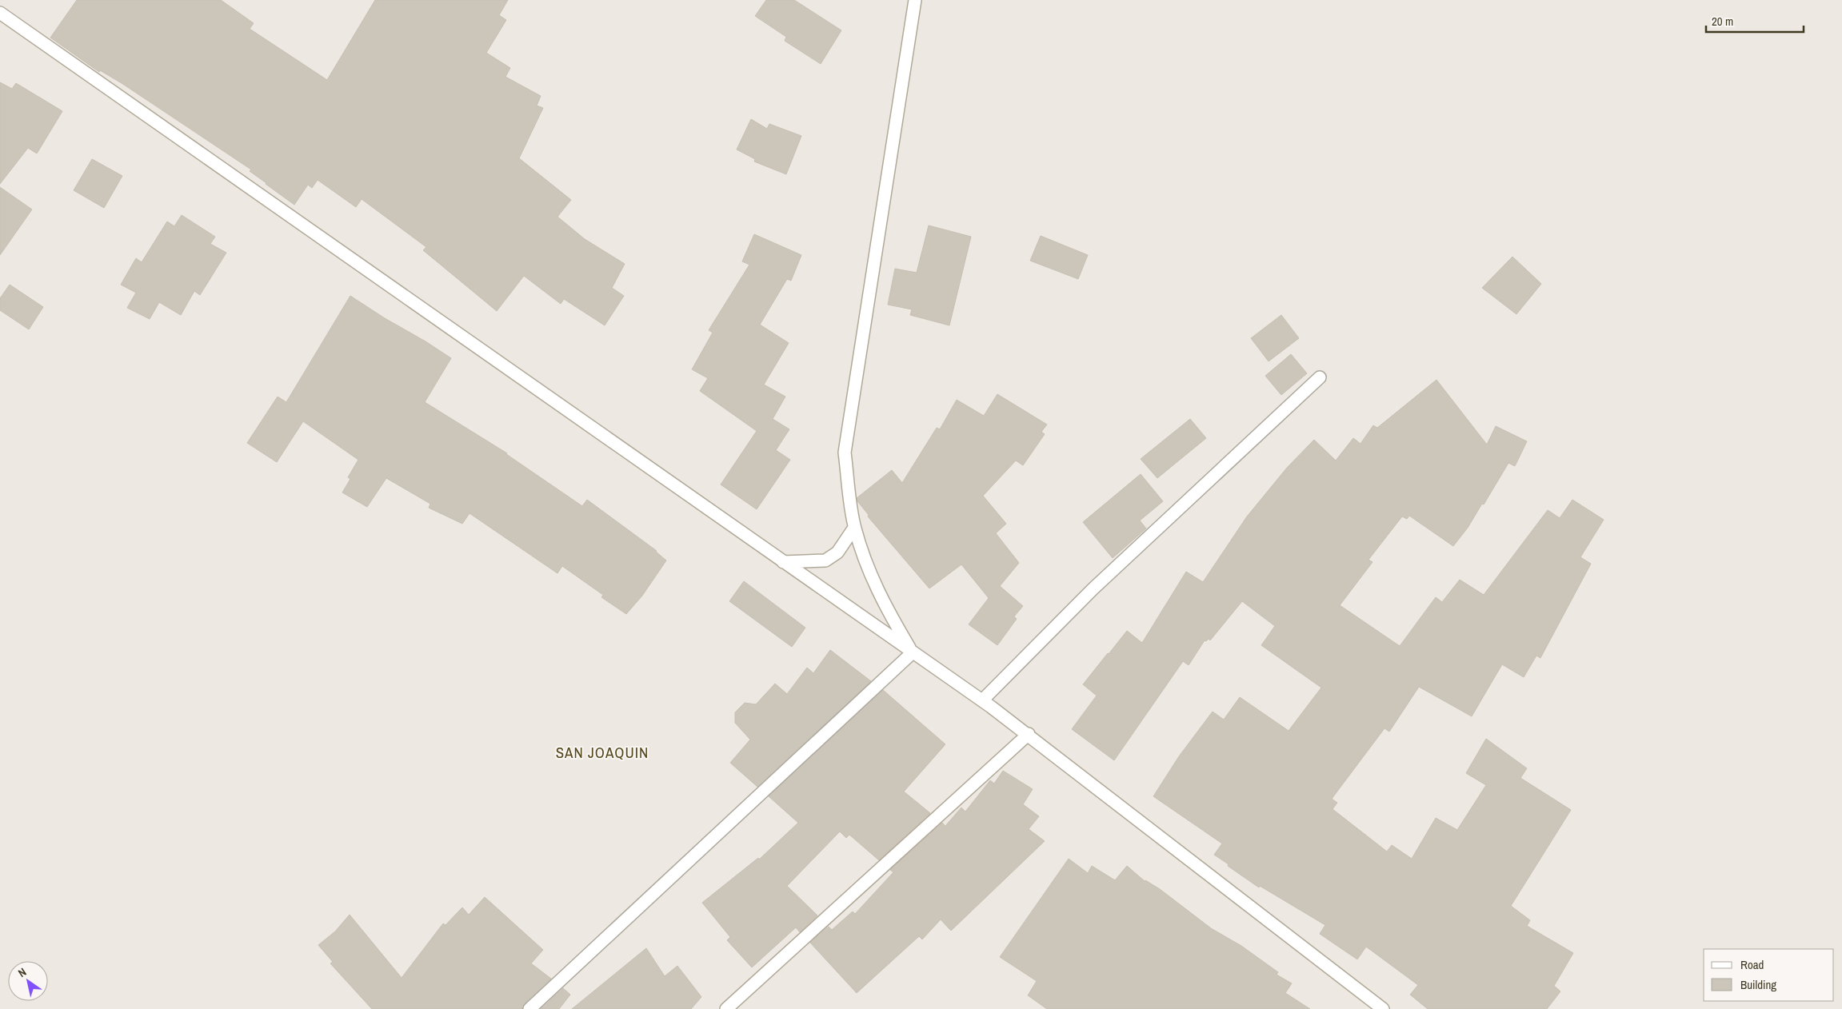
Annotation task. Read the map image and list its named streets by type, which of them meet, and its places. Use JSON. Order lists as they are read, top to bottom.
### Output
{
  "districts": ["SAN JOAQUIN"],
  "legend": ["Road", "Building"],
  "scale_bar": "20 m",
  "north": "top left"
}
